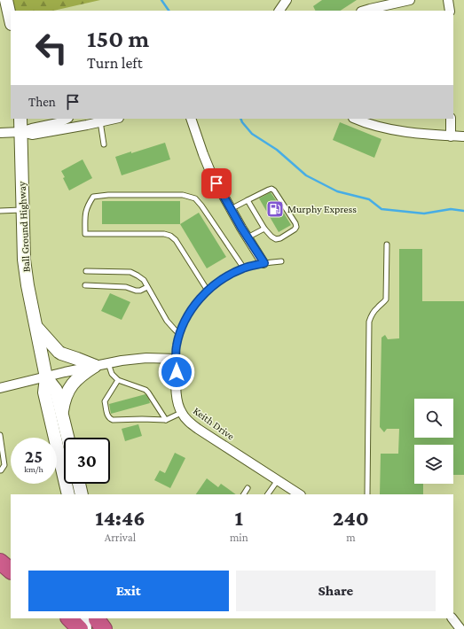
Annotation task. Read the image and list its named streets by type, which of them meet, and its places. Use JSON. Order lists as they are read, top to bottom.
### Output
{
  "streets": {
    "main road": ["Ball Ground Highway"],
    "street": ["Keith Drive"]
  },
  "places": {
    "fuel station": ["Murphy Express"]
  },
  "page": {
    "turn": ["150 m", "Turn left"],
    "then": "Then",
    "speed": "25 km/h",
    "limit": "30",
    "eta": [
      "14:46",
      "Arrival",
      "1",
      "min",
      "240",
      "m"
    ],
    "buttons": ["Exit", "Share"]
  }
}
